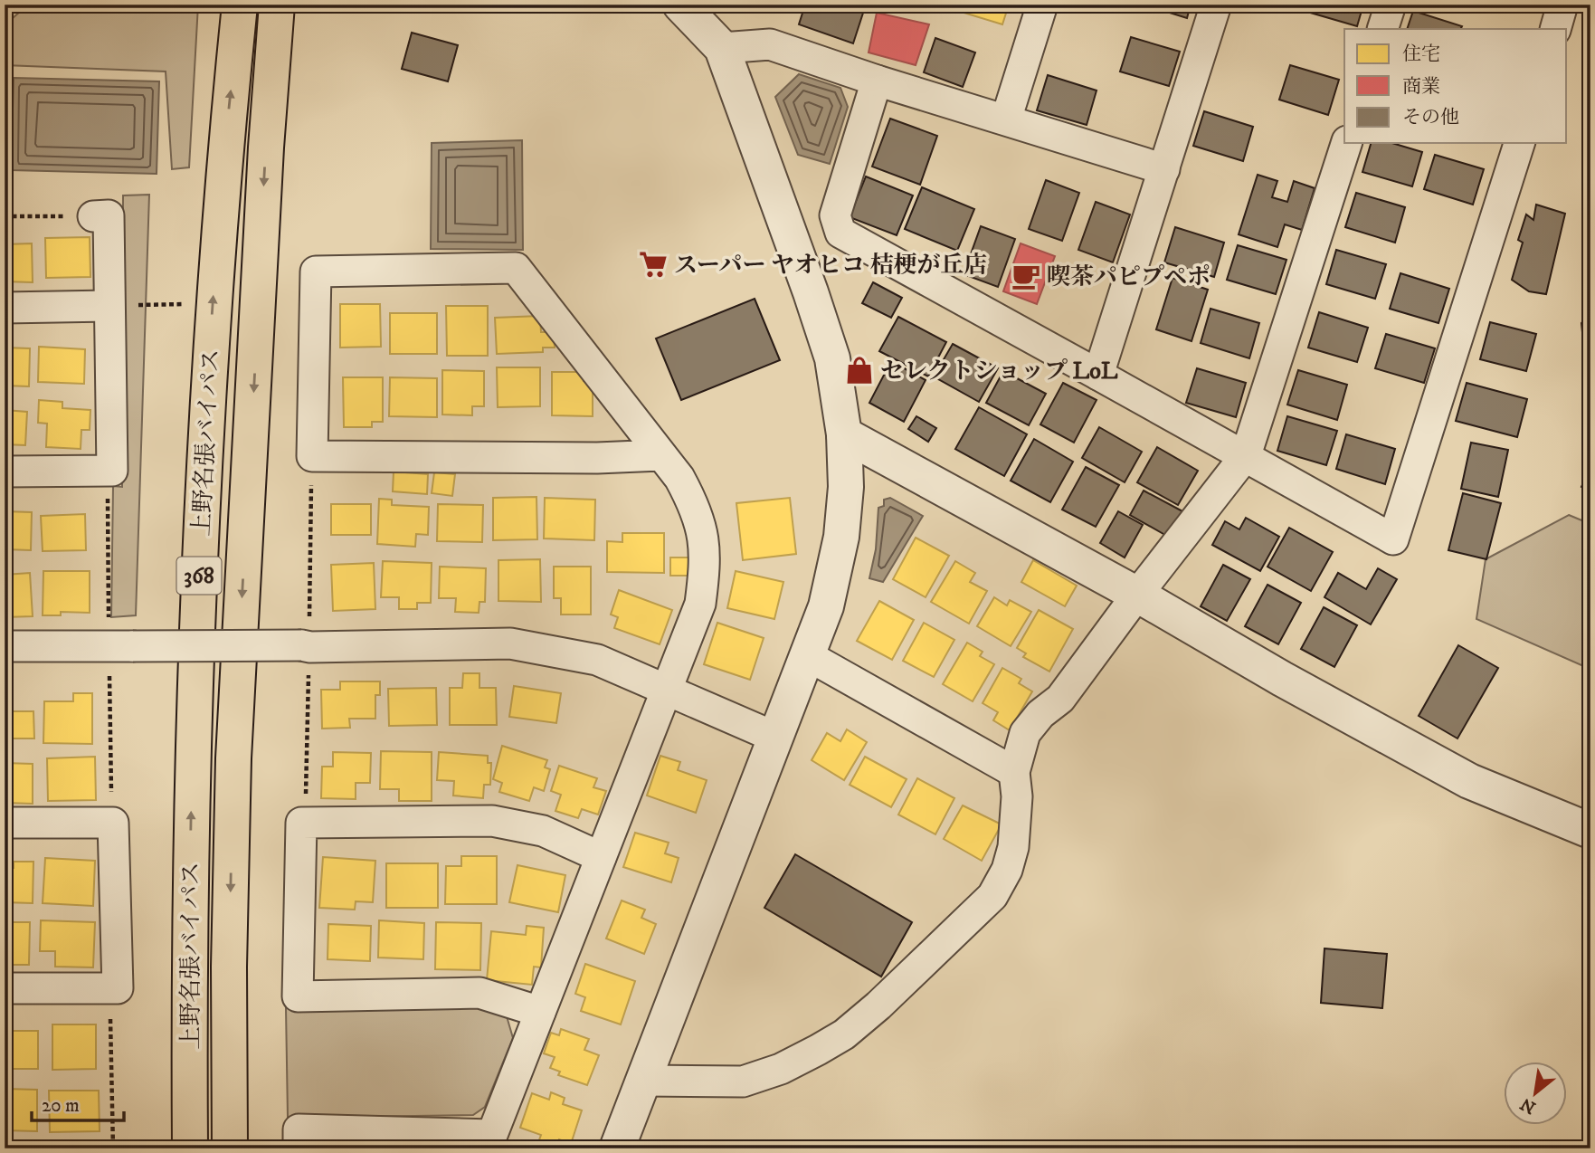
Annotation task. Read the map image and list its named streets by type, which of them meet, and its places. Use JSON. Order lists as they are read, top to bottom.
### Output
{
  "streets": {
    "highway": ["上野名張バイパス", "368"]
  },
  "places": {
    "supermarket": ["スーパー ヤオヒコ 桔梗が丘店"],
    "cafe": ["喫茶パピプペポ"],
    "shop": ["セレクトショップ LoL"]
  },
  "legend": ["住宅", "商業", "その他"],
  "scale_bar": "20 m",
  "north": "bottom left"
}
